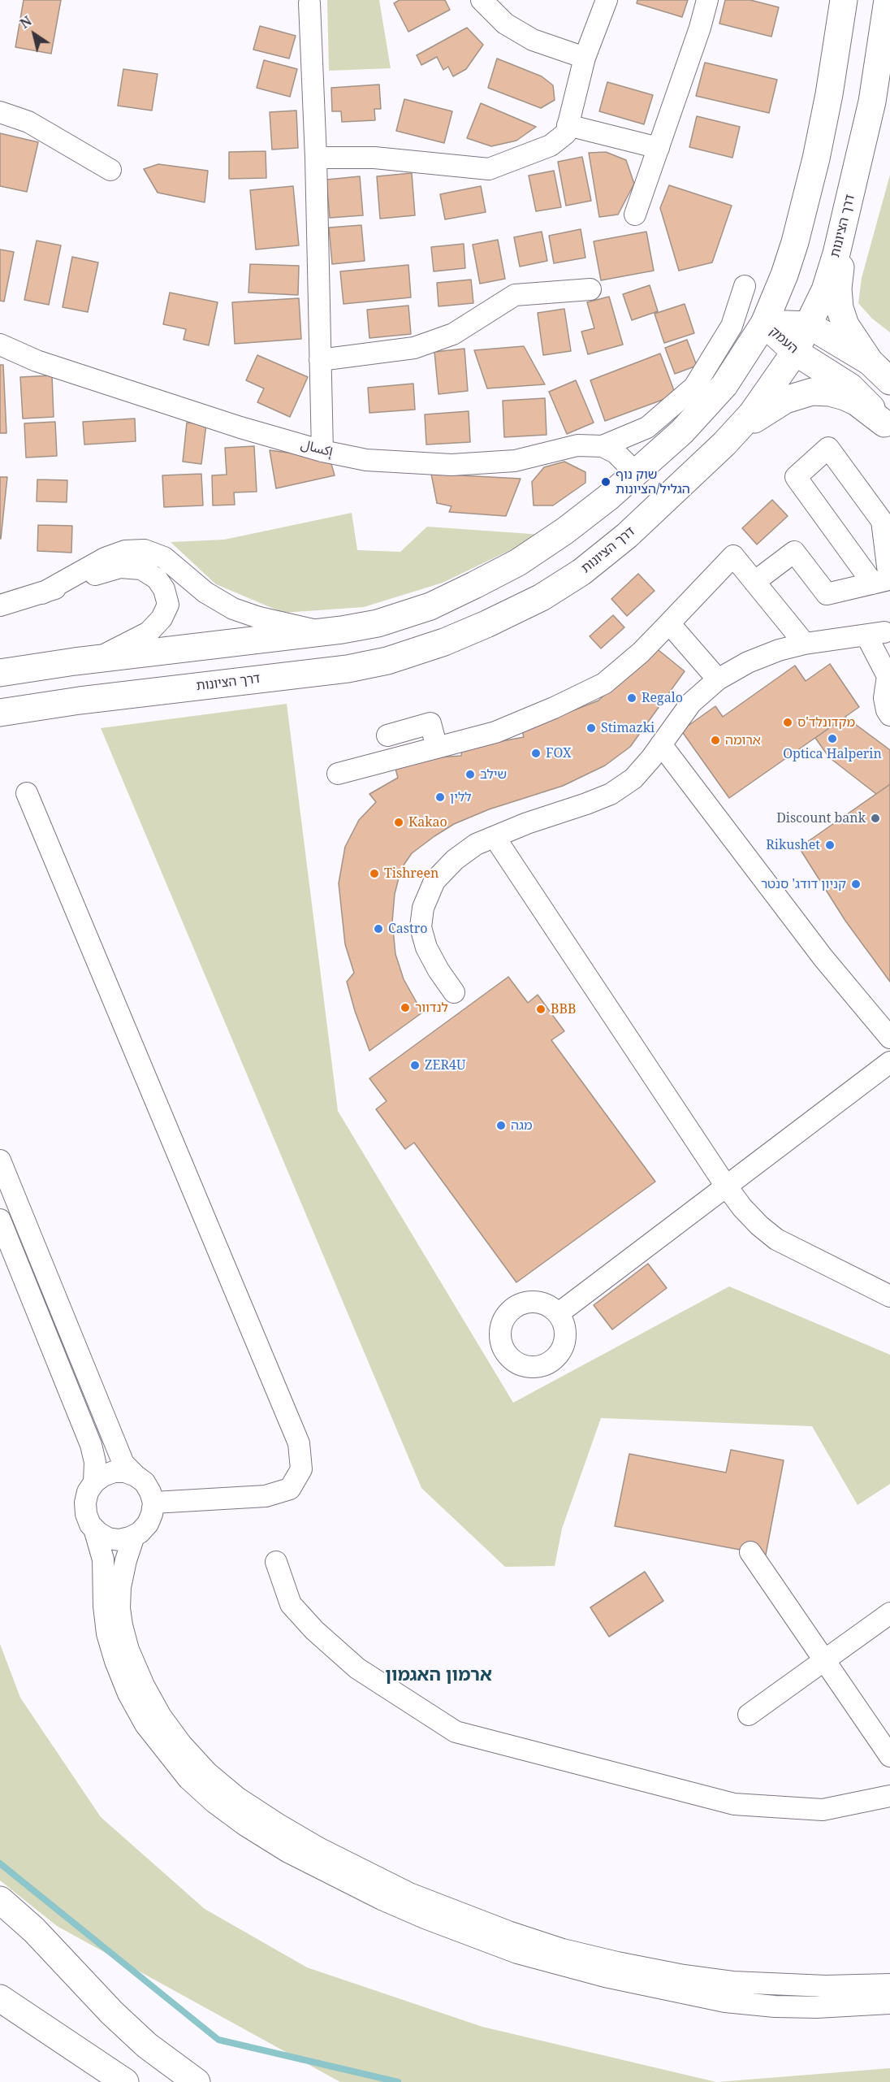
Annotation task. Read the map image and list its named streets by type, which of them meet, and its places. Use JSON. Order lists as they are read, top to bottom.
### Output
{
  "streets": {
    "main road": ["דרך הציונות", "העמק"],
    "street": ["إكسال"]
  },
  "crossings": [
    ["דרך הציונות", "העמק"]
  ],
  "districts": ["ארמון האגמון"],
  "places": [
    "שוק נוף הגליל/הציונות",
    "Regalo",
    "מקדונלד'ס",
    "Stimazki",
    "Optica Halperin",
    "ארומה",
    "FOX",
    "שילב",
    "ללין",
    "Discount bank",
    "Kakao",
    "Rikushet",
    "Tishreen",
    "קניון דודג' סנטר",
    "Castro",
    "לנדוור",
    "BBB",
    "ZER4U",
    "מגה"
  ],
  "north": "top left"
}
